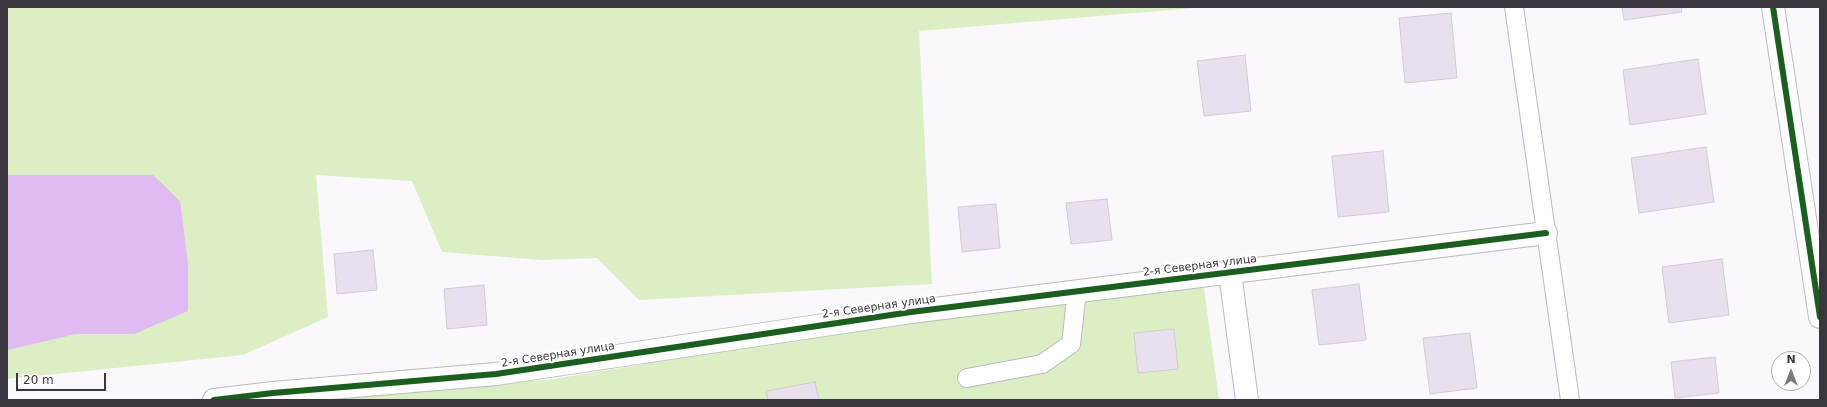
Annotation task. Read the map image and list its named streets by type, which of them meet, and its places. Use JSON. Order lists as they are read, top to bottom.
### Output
{
  "streets": {
    "street": ["2-я Северная улица"]
  },
  "scale_bar": "20 m",
  "north": "top"
}
